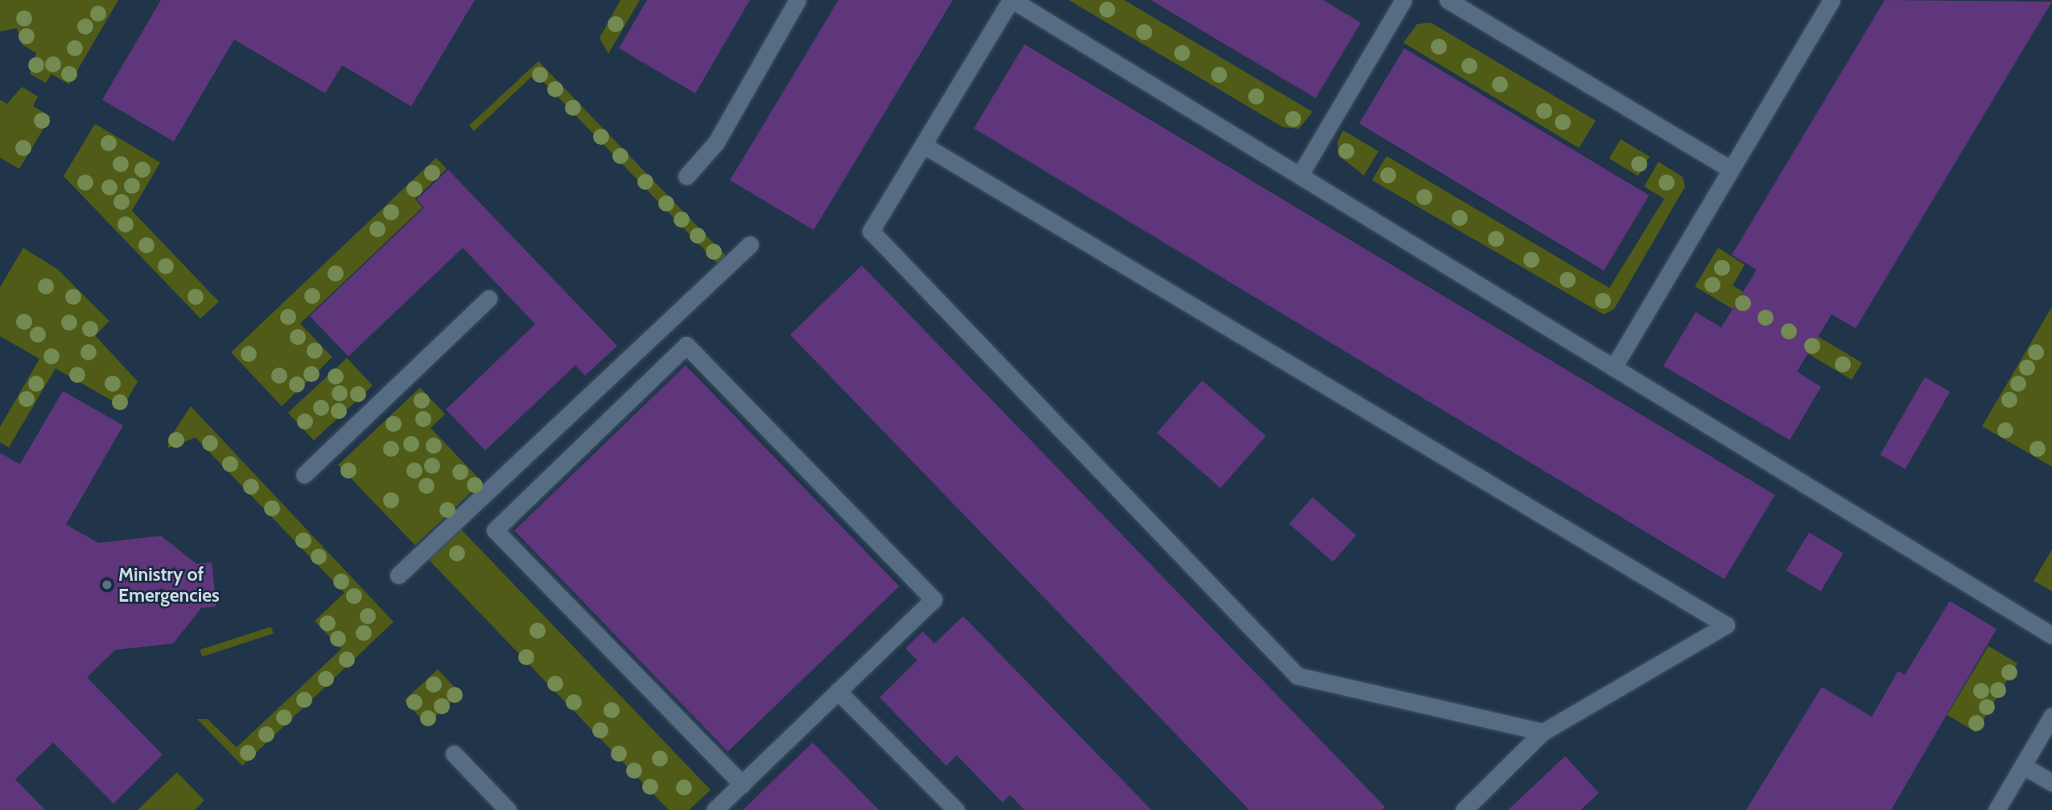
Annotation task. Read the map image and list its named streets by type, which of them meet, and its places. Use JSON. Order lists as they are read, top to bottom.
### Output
{
  "places": ["Ministry of Emergencies"]
}
